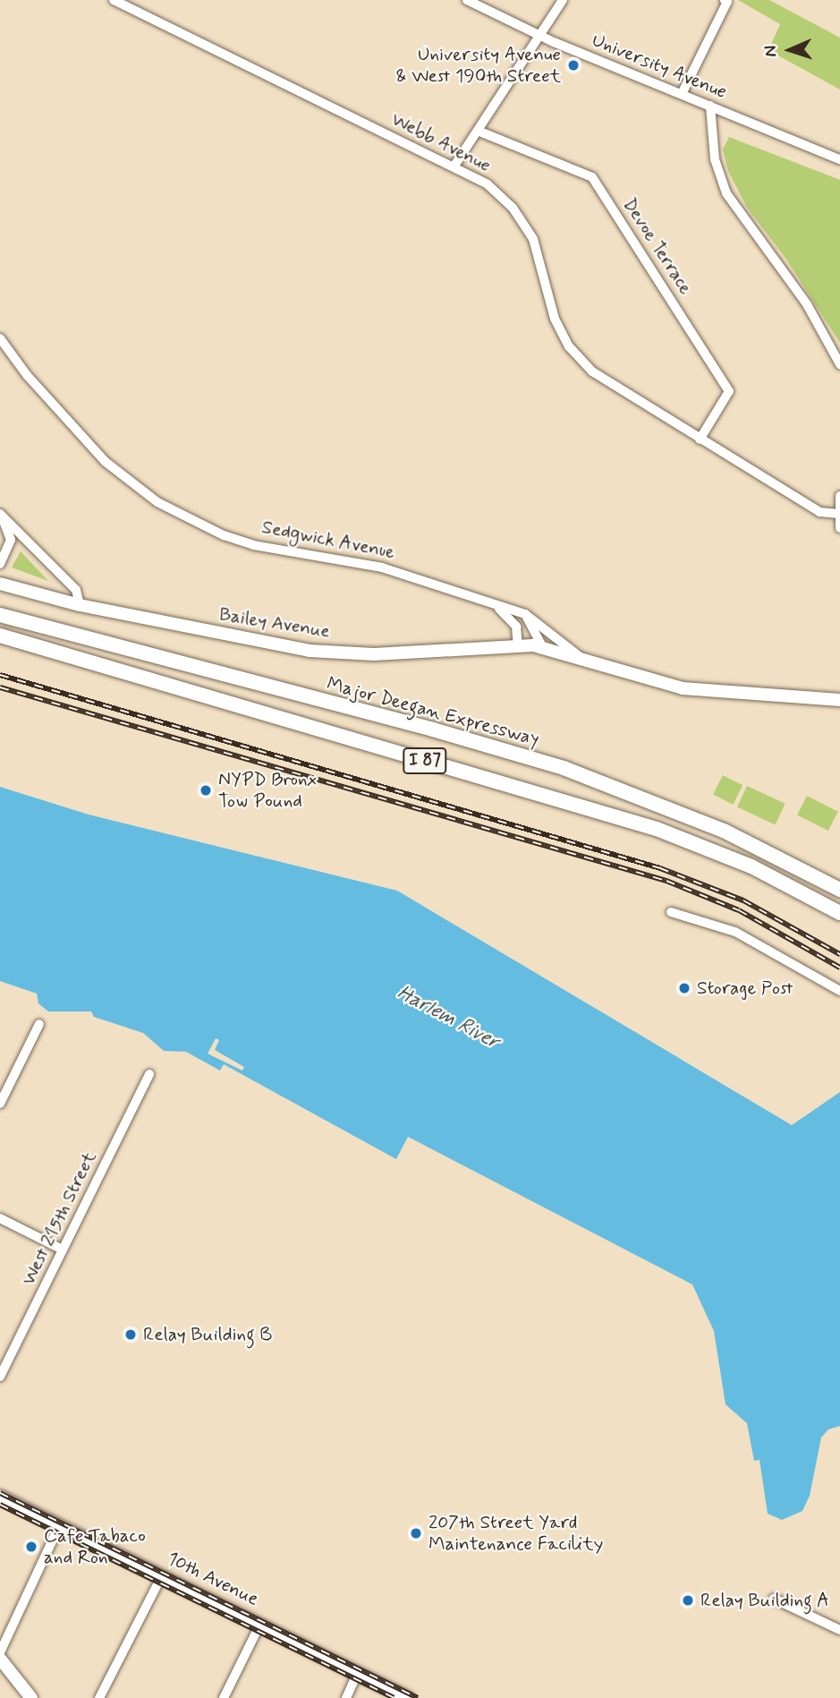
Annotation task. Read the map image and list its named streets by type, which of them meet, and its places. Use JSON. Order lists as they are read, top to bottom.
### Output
{
  "streets": {
    "highway": ["Major Deegan Expressway", "I 87"],
    "main road": ["Sedgwick Avenue", "Bailey Avenue", "10th Avenue"],
    "street": [
      "University Avenue",
      "Webb Avenue",
      "Devoe Terrace",
      "West 215th Street"
    ]
  },
  "crossings": [
    ["Webb Avenue", "Devoe Terrace"],
    ["Sedgwick Avenue", "Bailey Avenue"]
  ],
  "water": ["Harlem River"],
  "places": [
    "University Avenue & West 190th Street",
    "NYPD Bronx Tow Pound",
    "Storage Post",
    "Relay Building B",
    "207th Street Yard Maintenance Facility",
    "Cafe Tabaco and Ron",
    "Relay Building A"
  ],
  "north": "left"
}
